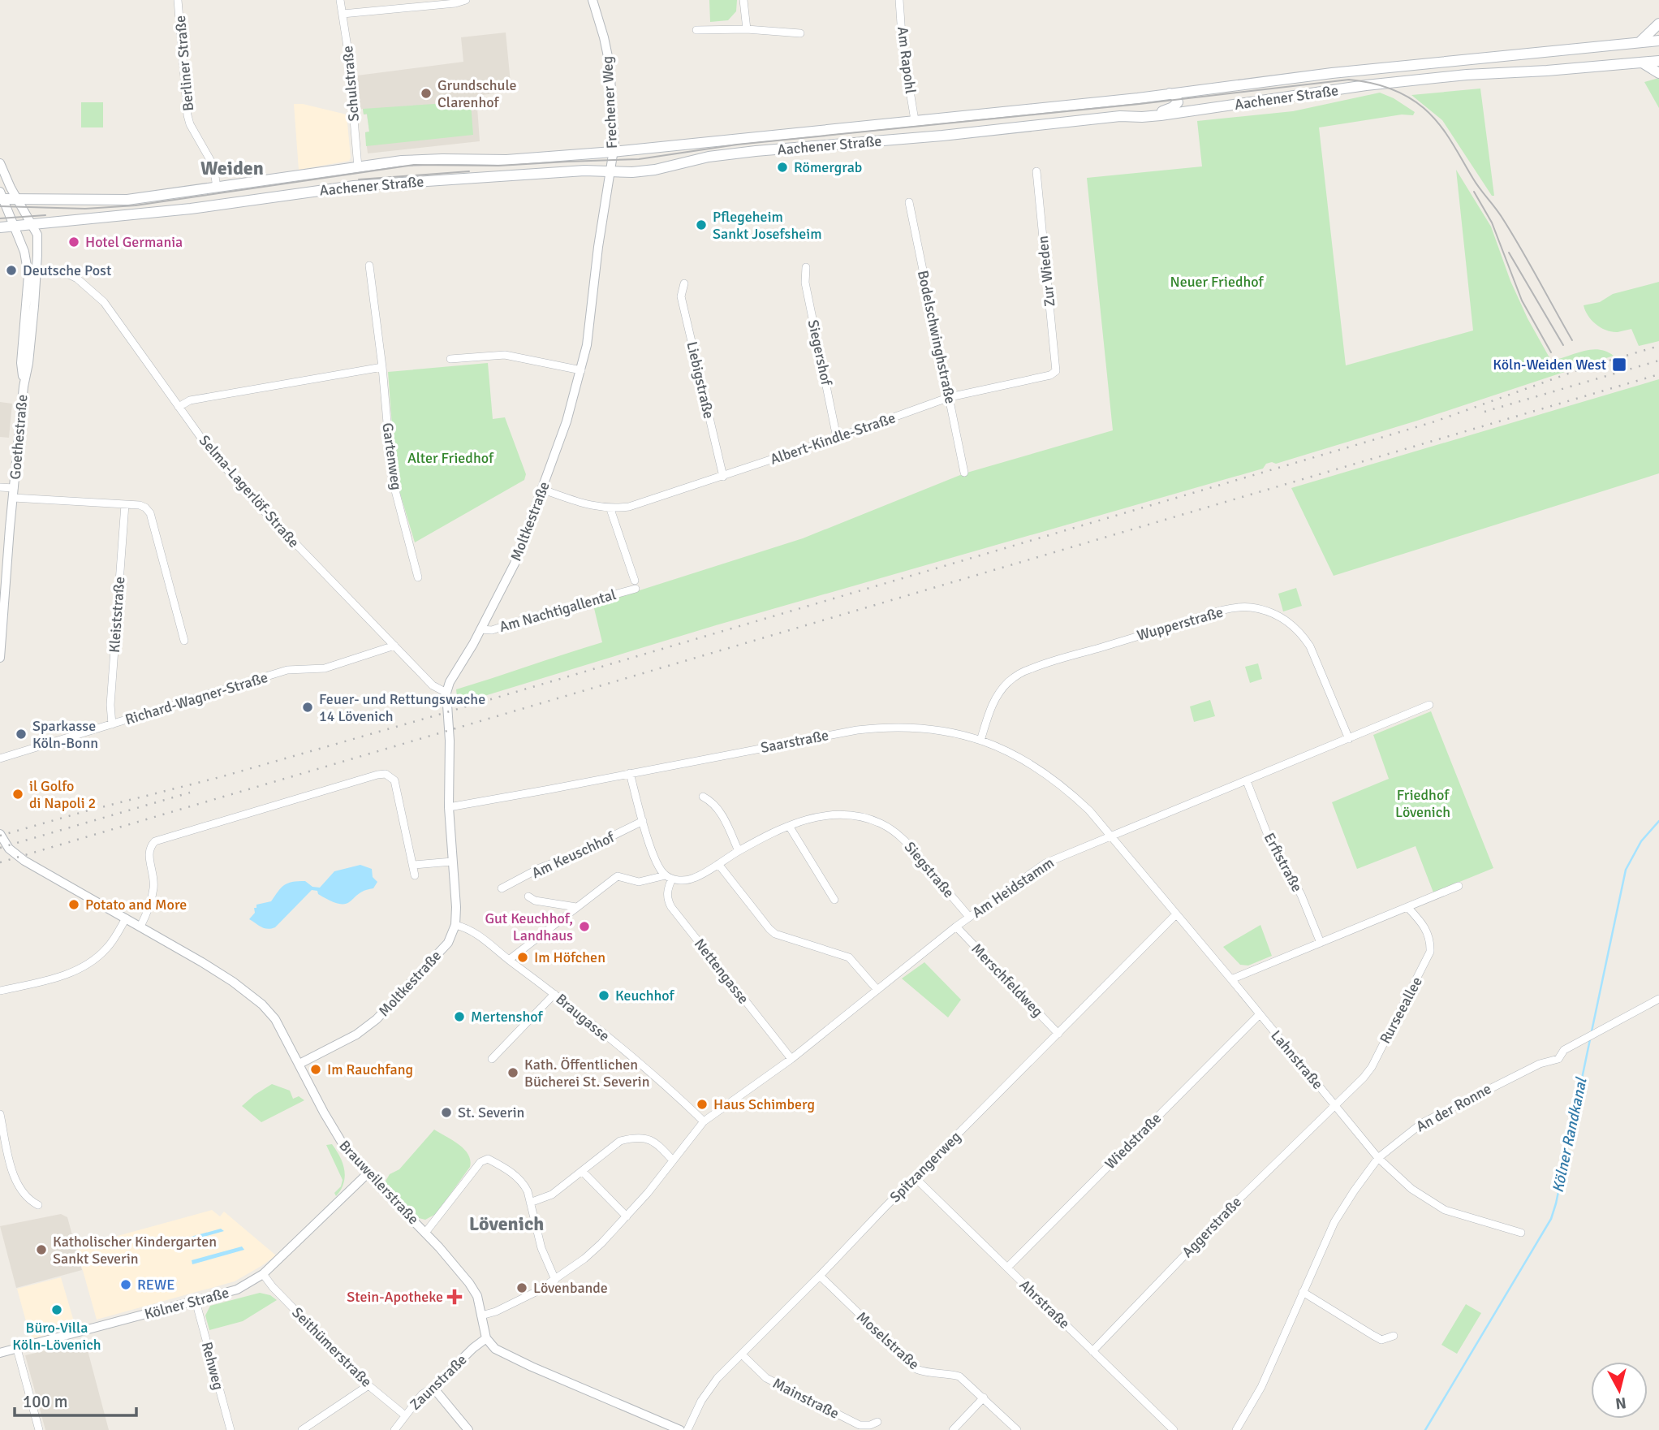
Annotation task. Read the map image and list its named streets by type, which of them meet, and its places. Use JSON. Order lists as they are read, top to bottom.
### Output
{
  "streets": {
    "main road": ["Aachener Straße"],
    "street": [
      "Am Rapohl",
      "Berliner Straße",
      "Schulstraße",
      "Frechener Weg",
      "Zur Wieden",
      "Bodelschwinghstraße",
      "Siegershof",
      "Liebigstraße",
      "Goethestraße",
      "Albert-Kindle-Straße",
      "Gartenweg",
      "Selma-Lagerlöf-Straße",
      "Moltkestraße",
      "Am Nachtigallental",
      "Kleiststraße",
      "Wupperstraße",
      "Richard-Wagner-Straße",
      "Saarstraße",
      "Am Keuschhof",
      "Erftstraße",
      "Siegstraße",
      "Am Heidstamm",
      "Nettengasse",
      "Merschfeldweg",
      "Rurseeallee",
      "Braugasse",
      "Lahnstraße",
      "An der Ronne",
      "Wiedstraße",
      "Spitzangerweg",
      "Brauweilerstraße",
      "Aggerstraße",
      "Kölner Straße",
      "Ahrstraße",
      "Moselstraße",
      "Seithümerstraße",
      "Rehweg",
      "Zaunstraße",
      "Mainstraße"
    ]
  },
  "crossings": [
    ["Am Rapohl", "Aachener Straße"],
    ["Berliner Straße", "Aachener Straße"],
    ["Schulstraße", "Aachener Straße"],
    ["Aachener Straße", "Frechener Weg"],
    ["Aachener Straße", "Goethestraße"],
    ["Aachener Straße", "Moltkestraße"],
    ["Frechener Weg", "Moltkestraße"],
    ["Zur Wieden", "Albert-Kindle-Straße"],
    ["Bodelschwinghstraße", "Albert-Kindle-Straße"],
    ["Siegershof", "Albert-Kindle-Straße"],
    ["Liebigstraße", "Albert-Kindle-Straße"],
    ["Goethestraße", "Selma-Lagerlöf-Straße"],
    ["Albert-Kindle-Straße", "Moltkestraße"],
    ["Albert-Kindle-Straße", "Am Nachtigallental"],
    ["Selma-Lagerlöf-Straße", "Moltkestraße"],
    ["Selma-Lagerlöf-Straße", "Richard-Wagner-Straße"],
    ["Moltkestraße", "Am Nachtigallental"],
    ["Moltkestraße", "Saarstraße"],
    ["Moltkestraße", "Braugasse"],
    ["Moltkestraße", "Brauweilerstraße"],
    ["Kleiststraße", "Richard-Wagner-Straße"],
    ["Wupperstraße", "Saarstraße"],
    ["Wupperstraße", "Am Heidstamm"],
    ["Saarstraße", "Am Heidstamm"],
    ["Saarstraße", "Lahnstraße"],
    ["Erftstraße", "Am Heidstamm"],
    ["Siegstraße", "Am Heidstamm"],
    ["Siegstraße", "Nettengasse"],
    ["Am Heidstamm", "Nettengasse"],
    ["Am Heidstamm", "Merschfeldweg"],
    ["Am Heidstamm", "Braugasse"],
    ["Am Heidstamm", "Lahnstraße"],
    ["Am Heidstamm", "Brauweilerstraße"],
    ["Merschfeldweg", "Spitzangerweg"],
    ["Rurseeallee", "Lahnstraße"],
    ["Rurseeallee", "Aggerstraße"],
    ["Lahnstraße", "An der Ronne"],
    ["Lahnstraße", "Wiedstraße"],
    ["Lahnstraße", "Spitzangerweg"],
    ["Lahnstraße", "Aggerstraße"],
    ["Wiedstraße", "Ahrstraße"],
    ["Spitzangerweg", "Ahrstraße"],
    ["Spitzangerweg", "Moselstraße"],
    ["Spitzangerweg", "Mainstraße"],
    ["Brauweilerstraße", "Kölner Straße"],
    ["Brauweilerstraße", "Zaunstraße"],
    ["Aggerstraße", "Ahrstraße"],
    ["Kölner Straße", "Seithümerstraße"],
    ["Kölner Straße", "Rehweg"],
    ["Seithümerstraße", "Zaunstraße"]
  ],
  "districts": ["Weiden", "Lövenich"],
  "water": ["Kölner Randkanal"],
  "parks": ["Neuer Friedhof", "Alter Friedhof", "Friedhof Lövenich"],
  "places": {
    "other": [
      "Grundschule Clarenhof",
      "Römergrab",
      "Pflegeheim Sankt Josefsheim",
      "Hotel Germania",
      "Deutsche Post",
      "Feuer- und Rettungswache 14 Lövenich",
      "Sparkasse Köln-Bonn",
      "il Golfo di Napoli 2",
      "Potato and More",
      "Gut Keuchhof, Landhaus",
      "Im Höfchen",
      "Keuchhof",
      "Mertenshof",
      "Im Rauchfang",
      "Kath. Öffentlichen Bücherei St. Severin",
      "Haus Schimberg",
      "St. Severin",
      "Katholischer Kindergarten Sankt Severin",
      "REWE",
      "Lövenbande",
      "Büro-Villa Köln-Lövenich"
    ],
    "transit": ["Köln-Weiden West"],
    "health": ["Stein-Apotheke"]
  },
  "scale_bar": "100 m",
  "north": "bottom"
}
